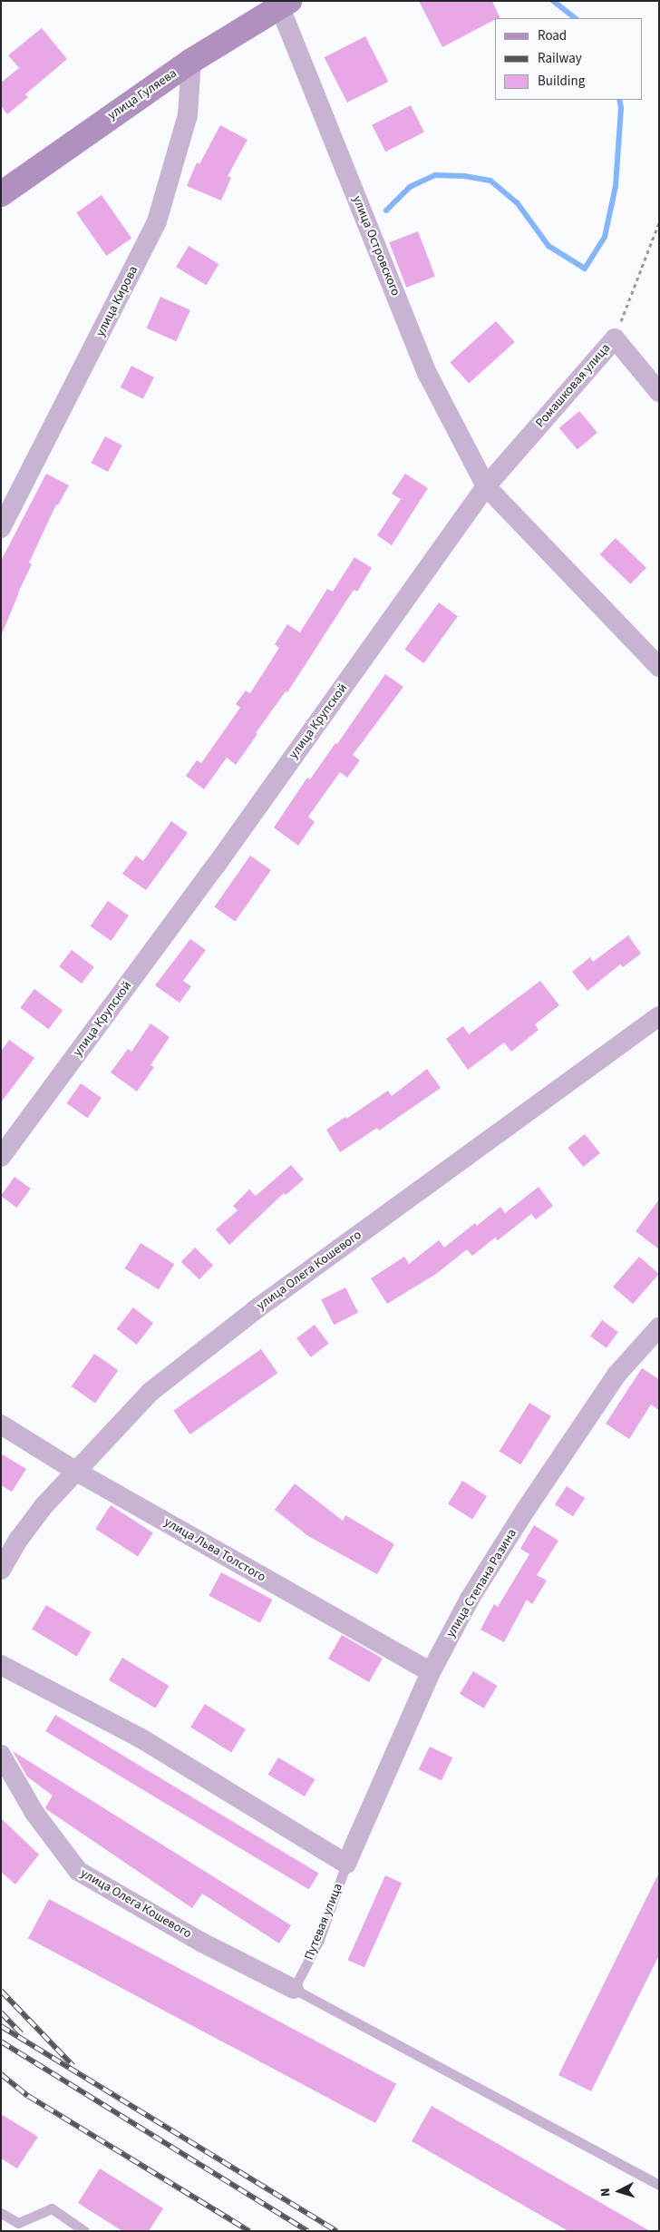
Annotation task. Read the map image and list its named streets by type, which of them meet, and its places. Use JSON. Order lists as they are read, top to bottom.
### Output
{
  "streets": {
    "main road": ["улица Гуляева"],
    "street": [
      "улица Островского",
      "улица Кирова",
      "Ромашковая улица",
      "улица Крупской",
      "улица Олега Кошевого",
      "улица Льва Толстого",
      "улица Степана Разина"
    ],
    "lane": ["Путевая улица"]
  },
  "crossings": [
    ["улица Гуляева", "улица Островского"],
    ["улица Гуляева", "улица Кирова"],
    ["улица Островского", "Ромашковая улица"],
    ["улица Островского", "улица Крупской"],
    ["Ромашковая улица", "улица Крупской"],
    ["улица Олега Кошевого", "улица Льва Толстого"],
    ["улица Олега Кошевого", "Путевая улица"],
    ["улица Льва Толстого", "улица Степана Разина"],
    ["улица Степана Разина", "Путевая улица"]
  ],
  "legend": ["Road", "Railway", "Building"],
  "north": "left"
}
